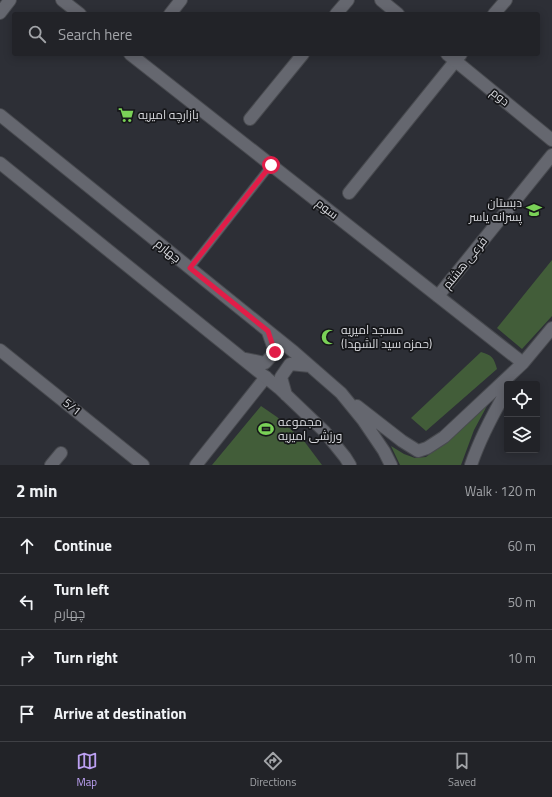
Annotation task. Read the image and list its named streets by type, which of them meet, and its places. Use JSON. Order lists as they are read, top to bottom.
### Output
{
  "streets": {
    "street": [
      "دوم",
      "سوم",
      "چهارم",
      "فرعی هشتم",
      "5/1"
    ]
  },
  "crossings": [
    ["سوم", "فرعی هشتم"]
  ],
  "places": {
    "supermarket": ["بازارچه امیریه"],
    "school or university": ["دبستان پسرانه یاسر"],
    "mosque": ["مسجد امیریه (حمزه سید الشهدا)"],
    "sports": ["مجموعه ورزشی امیریه"]
  },
  "page": {
    "search": "Search here",
    "heading": ["2 min", "Walk · 120 m"],
    "list": [
      ["Continue", "60 m"],
      ["Turn left", "چهارم", "50 m"],
      ["Turn right", "10 m"],
      "Arrive at destination"
    ],
    "nav": ["Map", "Directions", "Saved"]
  }
}
